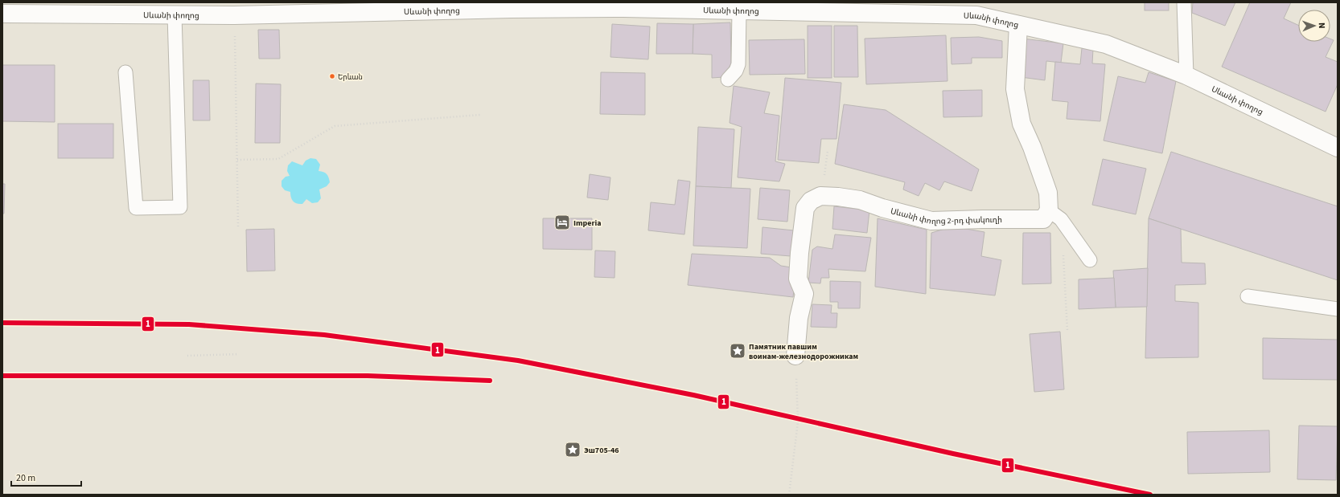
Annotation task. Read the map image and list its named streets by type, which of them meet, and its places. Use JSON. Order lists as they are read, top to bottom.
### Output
{
  "streets": {
    "street": ["Սևանի փողոց", "Սևանի փողոց 2-րդ փակուղի"]
  },
  "places": {
    "other": ["Երևան"],
    "hotel": ["Imperia"],
    "place": ["Памятник павшим воинам-железнодорожникам", "Эш705-46"]
  },
  "lines": ["transit line 1"],
  "scale_bar": "20 m",
  "north": "right"
}
